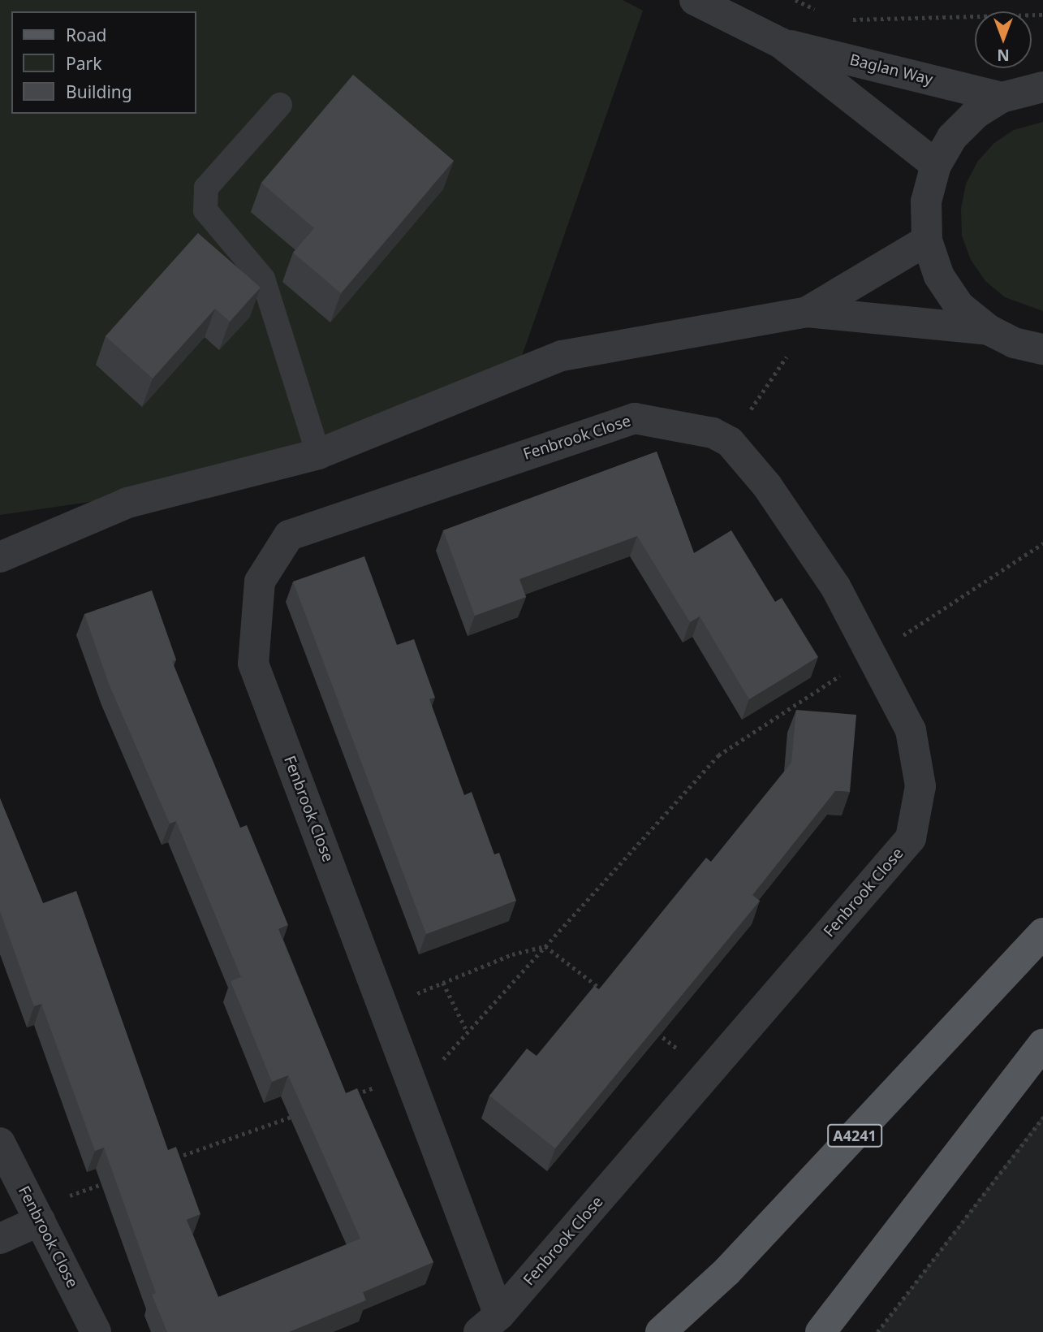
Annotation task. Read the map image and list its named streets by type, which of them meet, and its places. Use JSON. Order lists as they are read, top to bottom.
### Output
{
  "streets": {
    "main road": ["A4241"],
    "street": ["Baglan Way", "Fenbrook Close"]
  },
  "legend": ["Road", "Park", "Building"],
  "north": "bottom"
}
